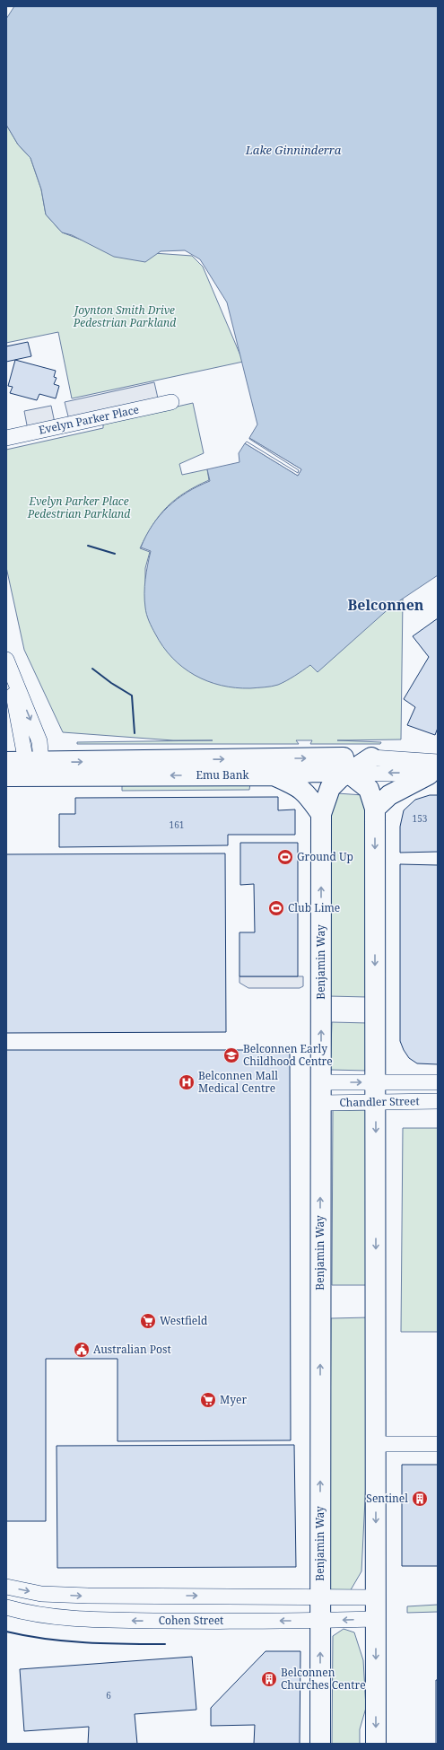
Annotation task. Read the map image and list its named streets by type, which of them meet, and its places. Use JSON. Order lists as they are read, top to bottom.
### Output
{
  "streets": {
    "main road": ["Emu Bank", "Benjamin Way"],
    "street": ["Evelyn Parker Place", "Chandler Street", "Cohen Street"]
  },
  "crossings": [
    ["Emu Bank", "Benjamin Way"],
    ["Benjamin Way", "Chandler Street"],
    ["Benjamin Way", "Cohen Street"]
  ],
  "districts": ["Belconnen"],
  "water": ["Lake Ginninderra"],
  "parks": ["Joynton Smith Drive Pedestrian Parkland", "Evelyn Parker Place Pedestrian Parkland"],
  "places": {
    "sports": ["Ground Up", "Club Lime"],
    "school or university": ["Belconnen Early Childhood Centre"],
    "hospital": ["Belconnen Mall Medical Centre"],
    "supermarket": ["Westfield", "Myer"],
    "public building": ["Australian Post"],
    "building": ["Sentinel", "Belconnen Churches Centre"]
  },
  "house_numbers": ["153", "161", "6"]
}
